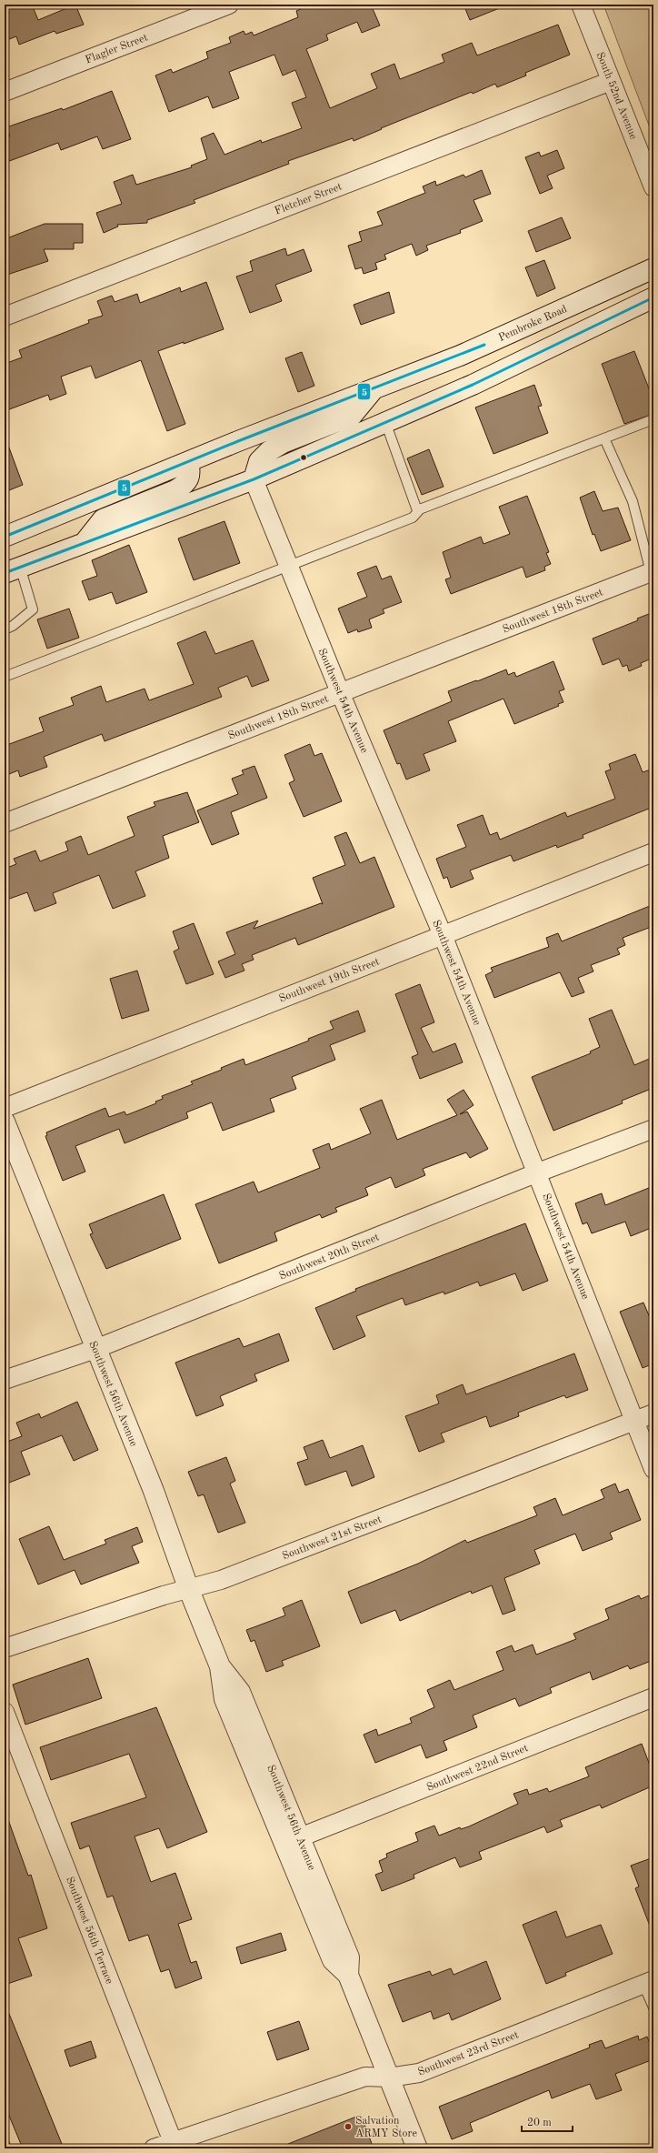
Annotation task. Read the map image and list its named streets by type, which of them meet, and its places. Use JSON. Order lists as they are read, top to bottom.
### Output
{
  "streets": {
    "main road": ["Pembroke Road", "Southwest 56th Avenue"],
    "street": [
      "Flagler Street",
      "South 52nd Avenue",
      "Fletcher Street",
      "Southwest 18th Street",
      "Southwest 54th Avenue",
      "Southwest 19th Street",
      "Southwest 20th Street",
      "Southwest 21st Street",
      "Southwest 22nd Street",
      "Southwest 56th Terrace",
      "Southwest 23rd Street"
    ]
  },
  "crossings": [
    ["South 52nd Avenue", "Fletcher Street"],
    ["Southwest 18th Street", "Southwest 54th Avenue"],
    ["Southwest 54th Avenue", "Southwest 19th Street"],
    ["Southwest 54th Avenue", "Southwest 20th Street"],
    ["Southwest 54th Avenue", "Southwest 21st Street"],
    ["Southwest 20th Street", "Southwest 56th Avenue"],
    ["Southwest 56th Avenue", "Southwest 21st Street"],
    ["Southwest 56th Avenue", "Southwest 22nd Street"],
    ["Southwest 56th Avenue", "Southwest 23rd Street"],
    ["Southwest 56th Terrace", "Southwest 23rd Street"]
  ],
  "places": ["Salvation ARMY Store"],
  "lines": ["transit line 5"],
  "scale_bar": "20 m"
}
